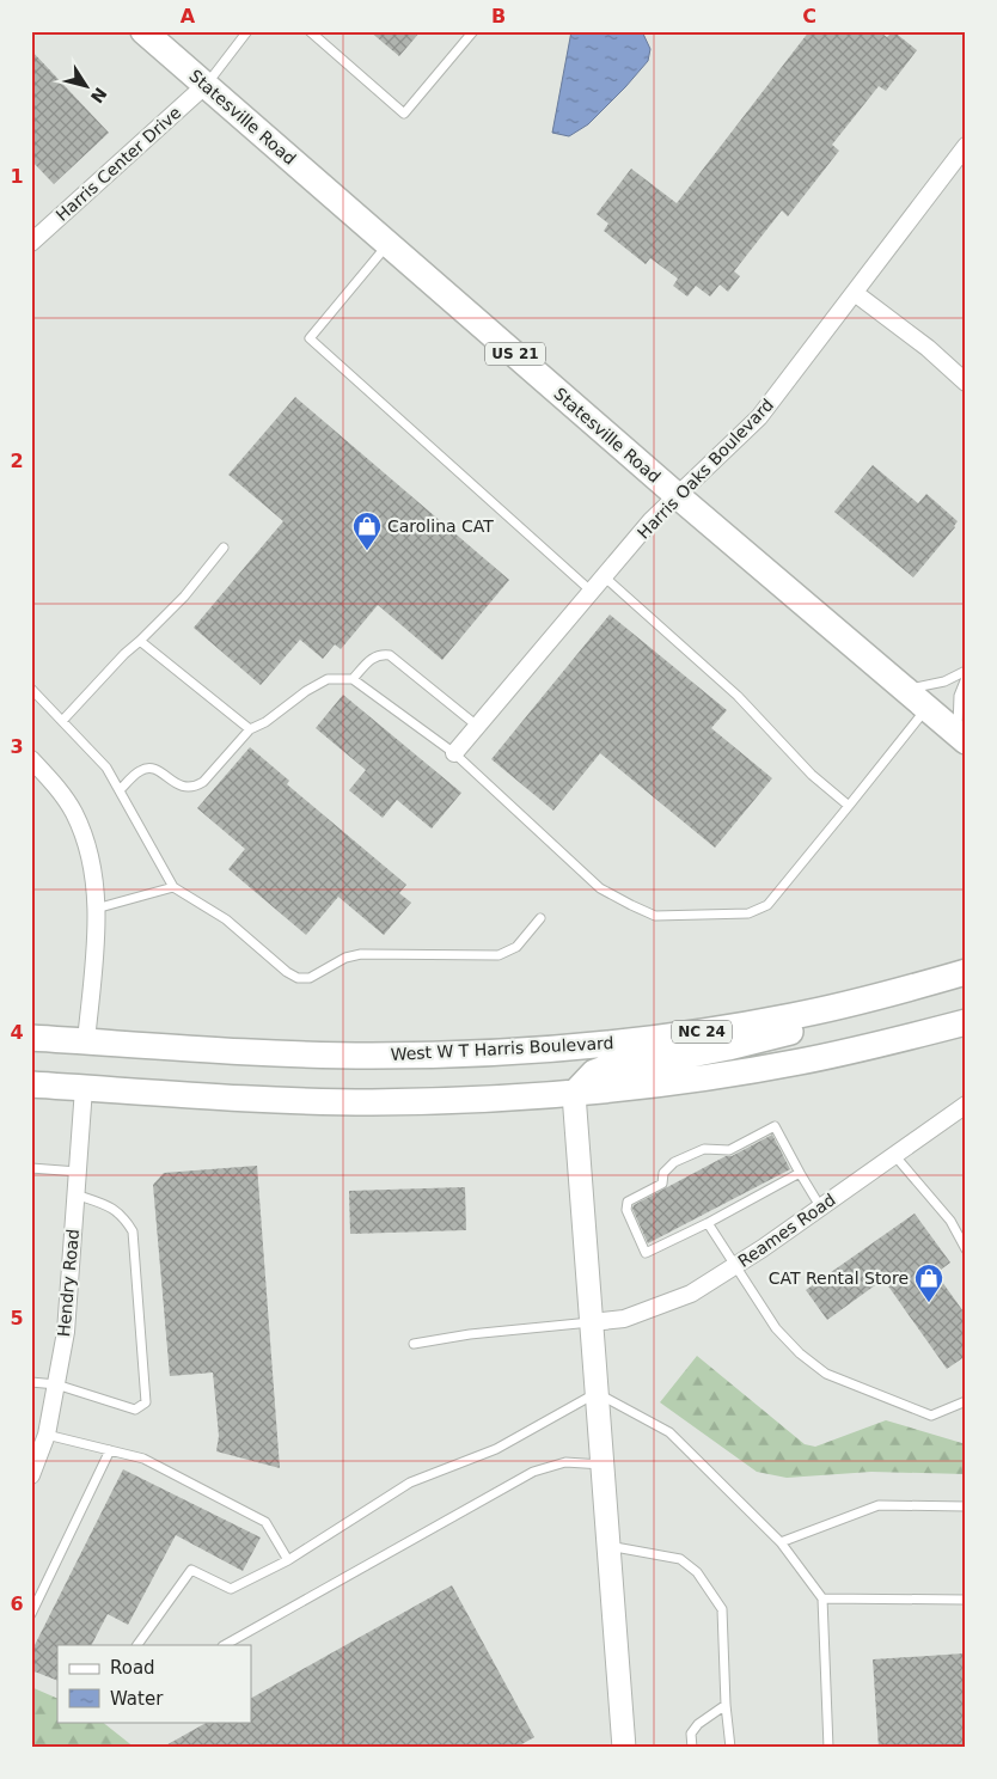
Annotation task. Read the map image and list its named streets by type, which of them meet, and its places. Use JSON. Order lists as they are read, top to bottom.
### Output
{
  "streets": {
    "main road": [
      "Statesville Road",
      "US 21",
      "NC 24",
      "West W T Harris Boulevard"
    ],
    "street": [
      "Harris Center Drive",
      "Harris Oaks Boulevard",
      "Reames Road",
      "Hendry Road"
    ]
  },
  "crossings": [
    ["Statesville Road", "Harris Center Drive"],
    ["Statesville Road", "Harris Oaks Boulevard"]
  ],
  "places": {
    "shop": ["Carolina CAT", "CAT Rental Store"]
  },
  "legend": ["Road", "Water"],
  "north": "bottom right",
  "grid": {
    "columns": ["A", "B", "C"],
    "rows": [
      "1",
      "2",
      "3",
      "4",
      "5",
      "6"
    ]
  }
}
